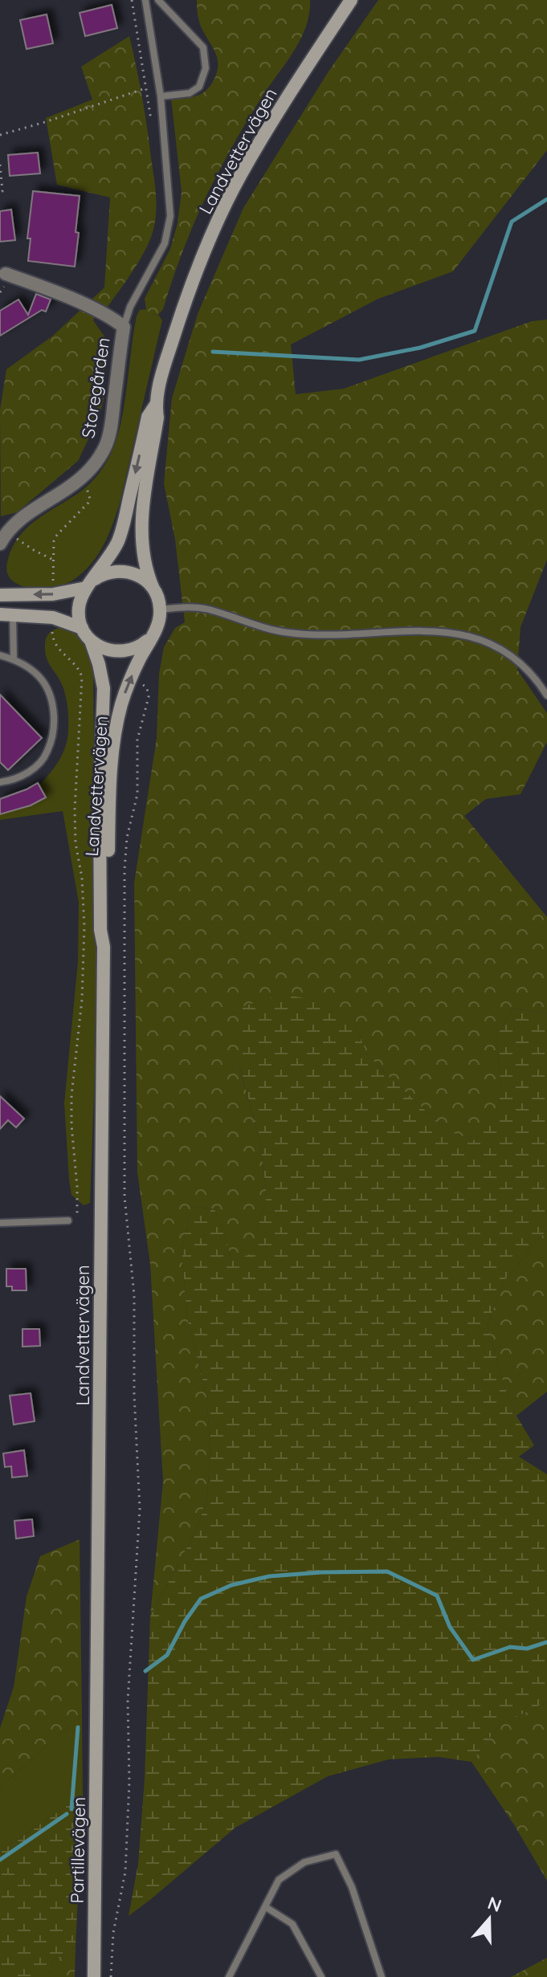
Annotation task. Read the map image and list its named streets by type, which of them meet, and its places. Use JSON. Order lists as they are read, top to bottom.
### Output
{
  "streets": {
    "street": ["Landvettervägen", "Storegården", "Partillevägen"]
  },
  "crossings": [
    ["Landvettervägen", "Partillevägen"]
  ],
  "north": "top"
}
